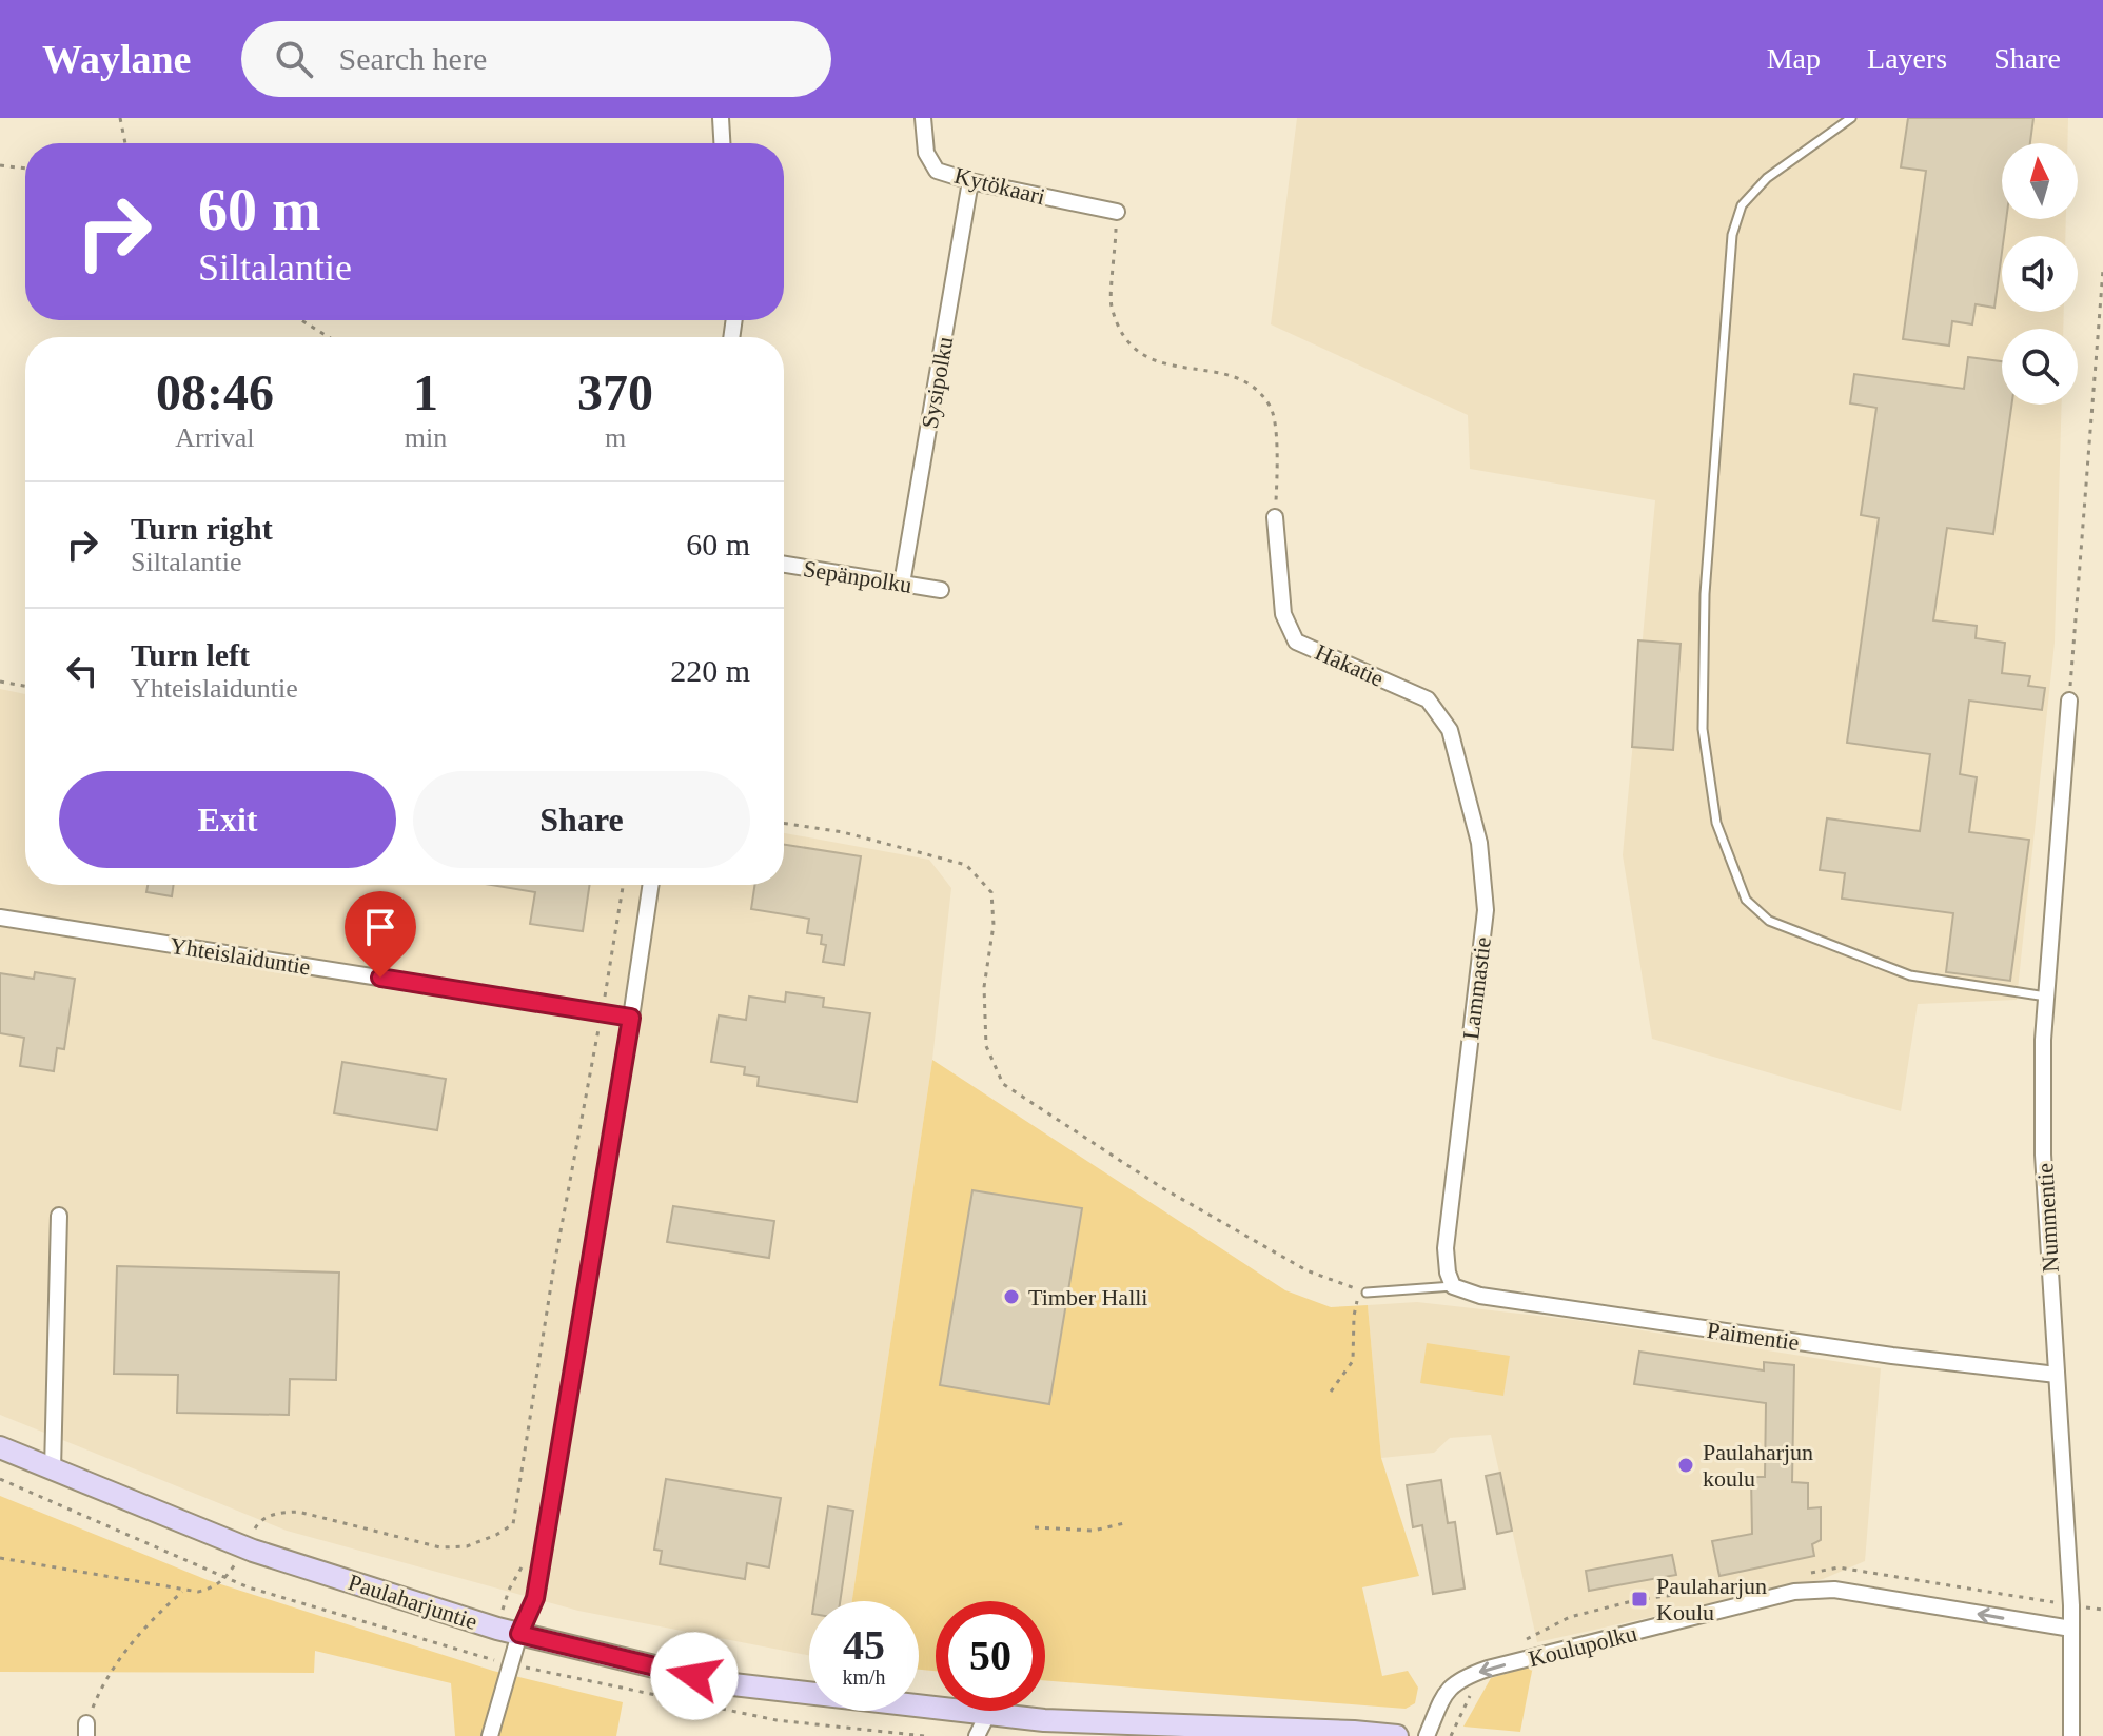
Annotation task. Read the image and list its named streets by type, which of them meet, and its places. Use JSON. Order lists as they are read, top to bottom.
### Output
{
  "streets": {
    "main road": ["Paulaharjuntie"],
    "street": [
      "Kytökaari",
      "Sysipolku",
      "Sepänpolku",
      "Hakatie",
      "Yhteislaiduntie",
      "Lammastie",
      "Nummentie",
      "Paimentie",
      "Koulupolku"
    ]
  },
  "crossings": [
    ["Kytökaari", "Sysipolku"],
    ["Sysipolku", "Sepänpolku"],
    ["Hakatie", "Lammastie"],
    ["Lammastie", "Paimentie"],
    ["Nummentie", "Paimentie"],
    ["Nummentie", "Koulupolku"]
  ],
  "one_way": ["Koulupolku"],
  "places": {
    "other": ["Timber Halli", "Paulaharjun koulu"],
    "transit": ["Paulaharjun Koulu"]
  },
  "north": "top",
  "page": {
    "header": "Waylane",
    "search": "Search here",
    "nav": ["Map", "Layers", "Share"],
    "turn": ["60 m", "Siltalantie"],
    "eta": [
      "08:46",
      "Arrival",
      "1",
      "min",
      "370",
      "m"
    ],
    "list": [
      {
        "name": "Turn right",
        "note": "Siltalantie",
        "value": "60 m"
      },
      {
        "name": "Turn left",
        "note": "Yhteislaiduntie",
        "value": "220 m"
      }
    ],
    "buttons": ["Exit", "Share"],
    "speed": "45 km/h",
    "limit": "50"
  }
}
